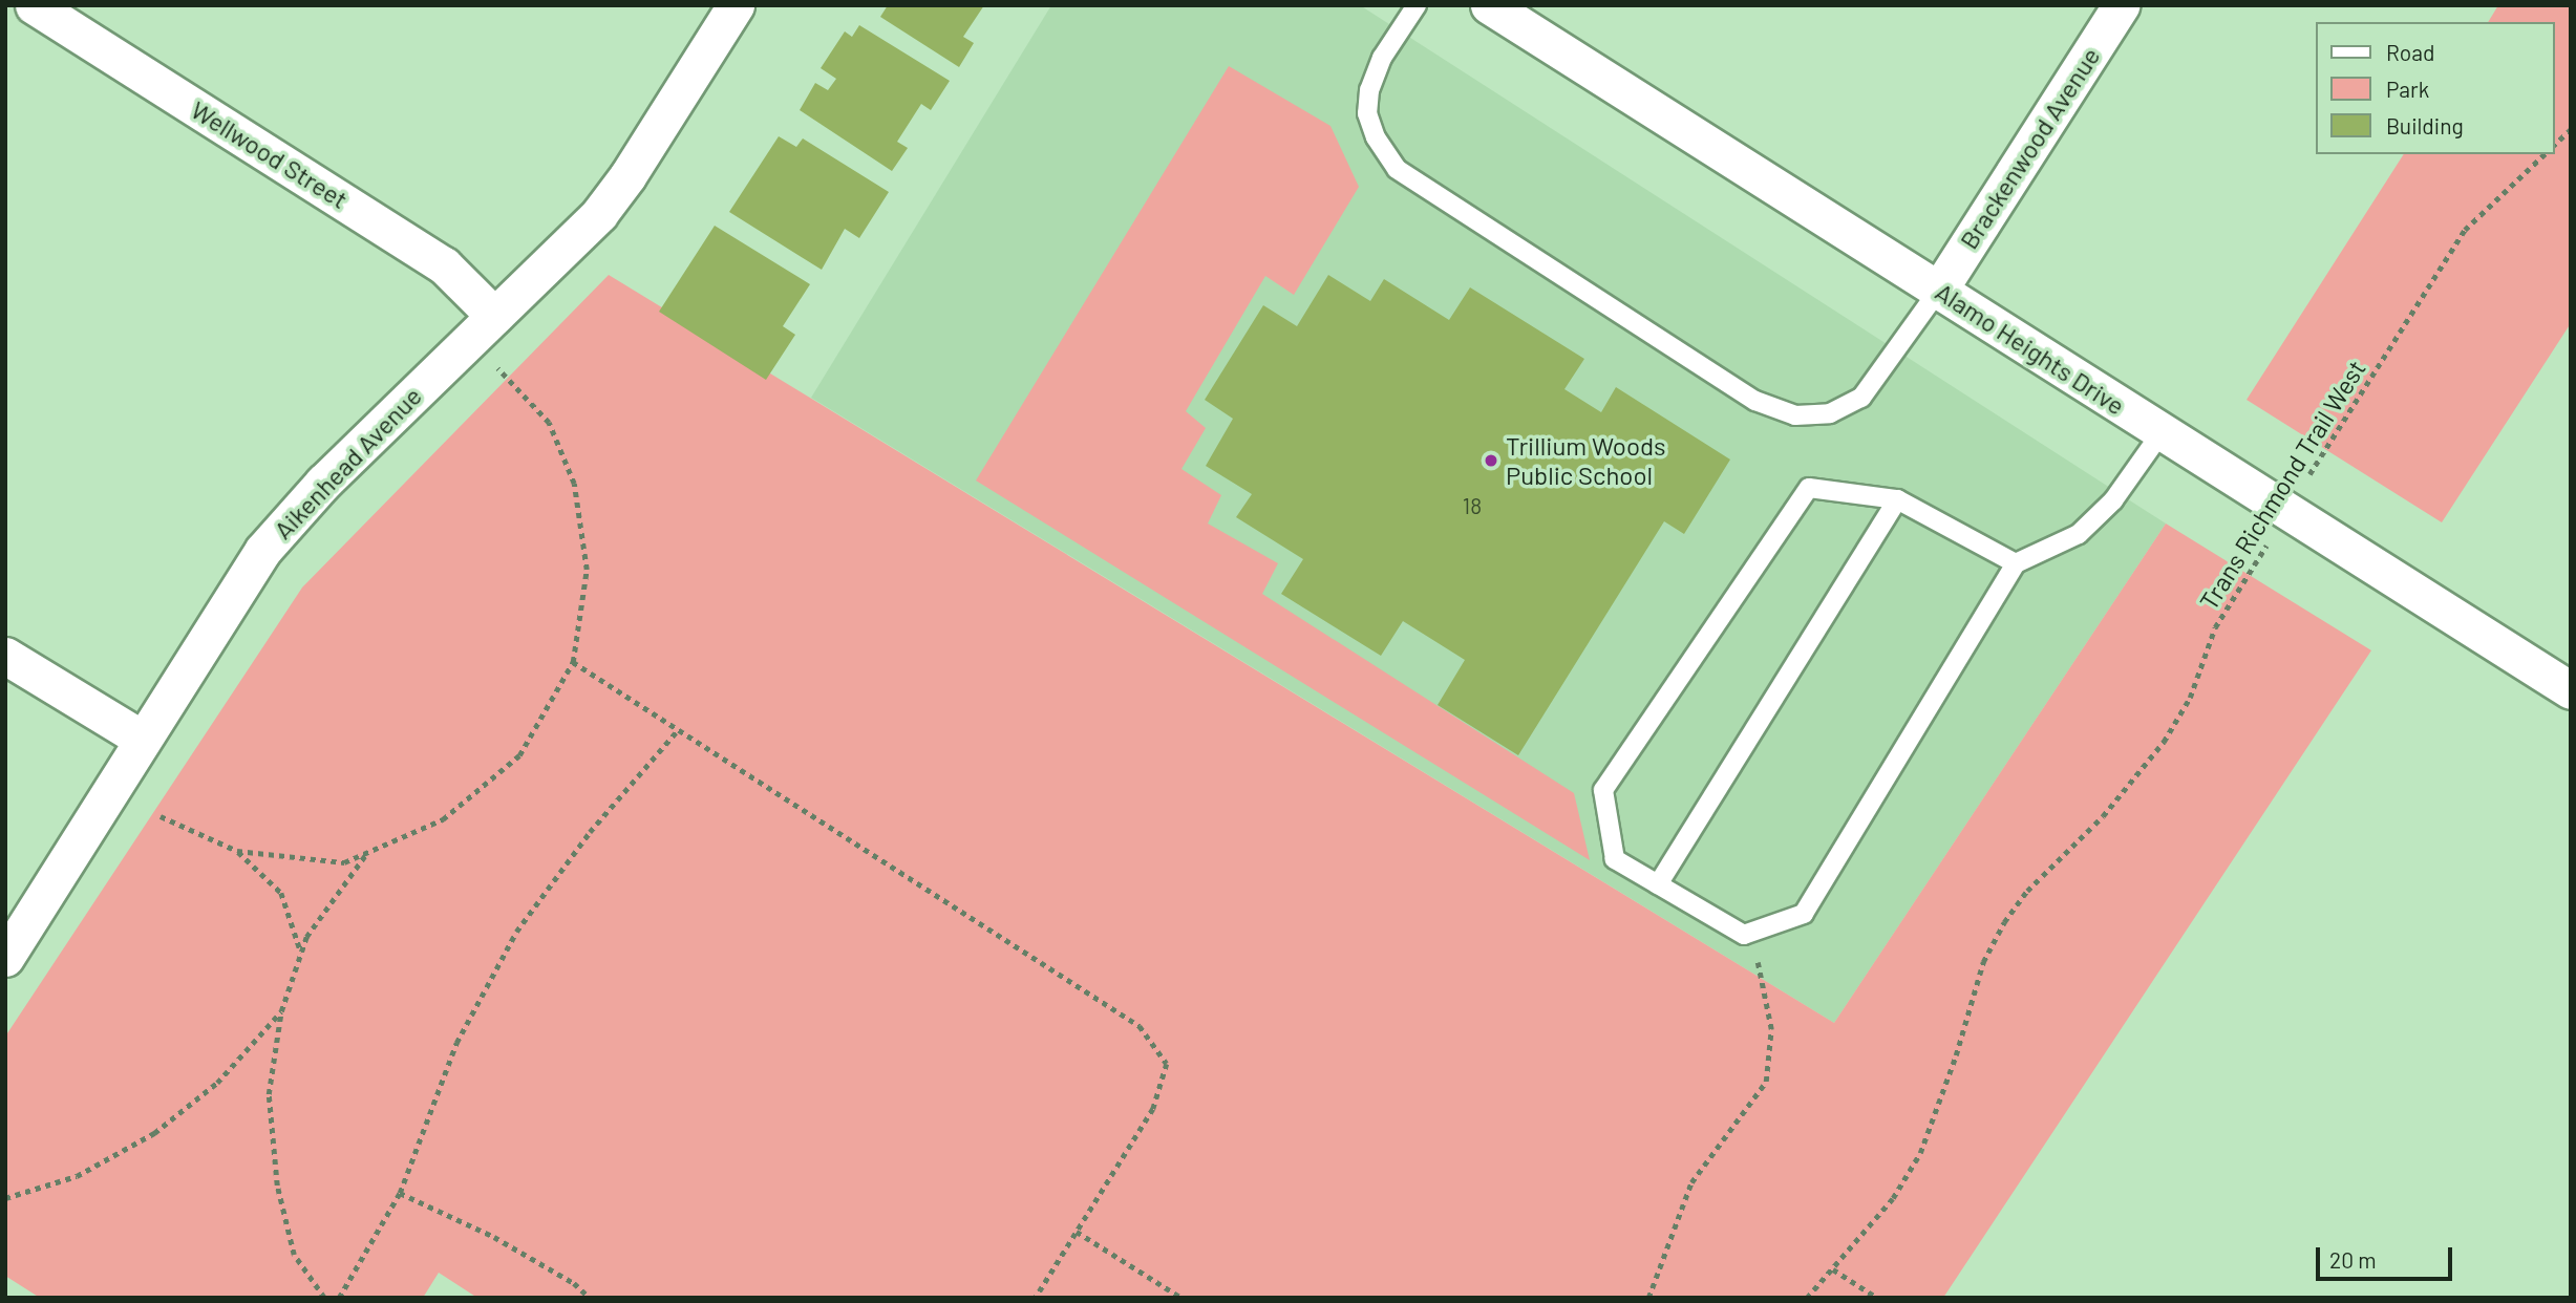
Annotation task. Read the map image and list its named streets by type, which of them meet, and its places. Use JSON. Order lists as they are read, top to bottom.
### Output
{
  "streets": {
    "street": [
      "Brackenwood Avenue",
      "Wellwood Street",
      "Alamo Heights Drive",
      "Aikenhead Avenue"
    ],
    "path": ["Trans Richmond Trail West"]
  },
  "crossings": [
    ["Brackenwood Avenue", "Alamo Heights Drive"],
    ["Wellwood Street", "Aikenhead Avenue"],
    ["Alamo Heights Drive", "Trans Richmond Trail West"]
  ],
  "places": ["Trillium Woods Public School"],
  "house_numbers": ["18"],
  "legend": ["Road", "Park", "Building"],
  "scale_bar": "20 m"
}
